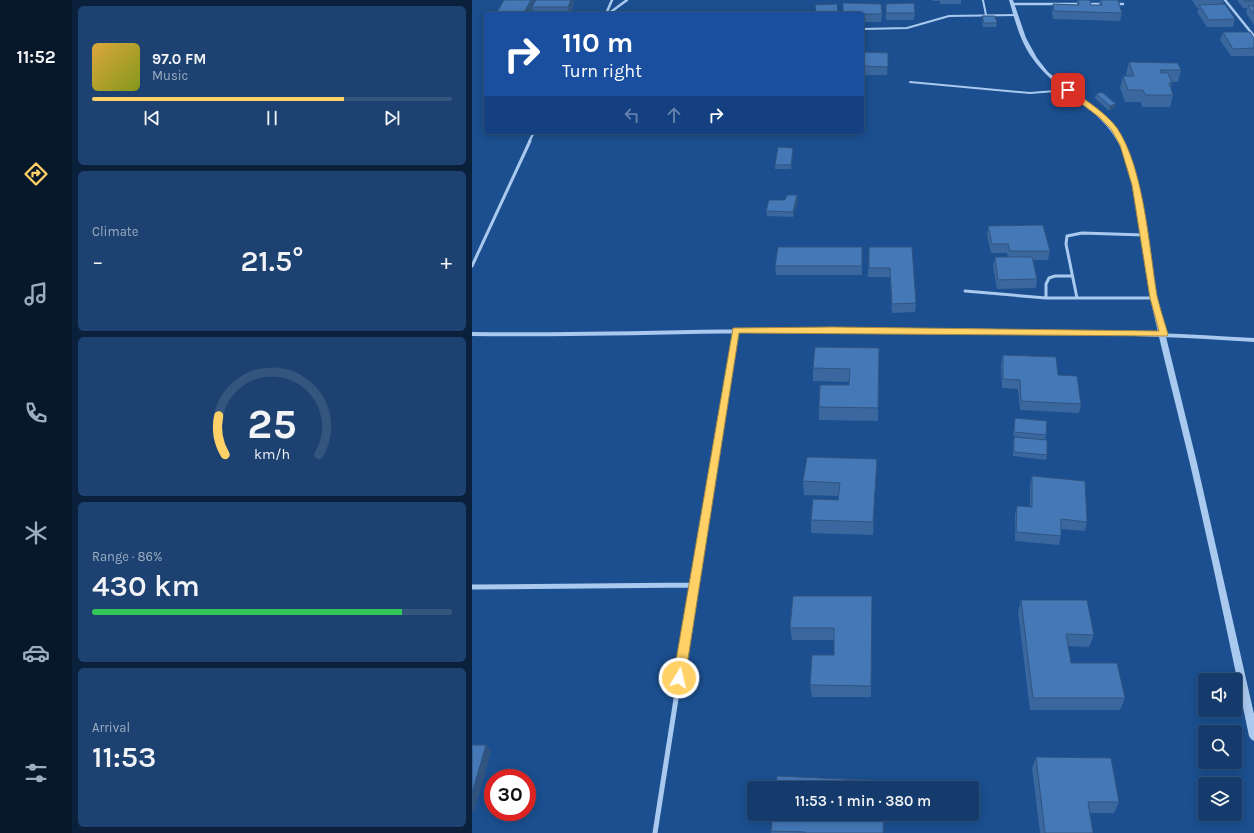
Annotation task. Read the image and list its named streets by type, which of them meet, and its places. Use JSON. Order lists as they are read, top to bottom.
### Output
{
  "page": {
    "tabs": "11:52",
    "turn": ["110 m", "Turn right"],
    "song": ["97.0 FM", "Music"],
    "tile": [
      "Climate",
      ["Range · 86%", "430 km"],
      ["Arrival", "11:53"]
    ],
    "heat": ["−", "21.5°", "+"],
    "limit": "30",
    "trip": "11:53 · 1 min · 380 m",
    "gauge": ["25", "km/h"]
  }
}
